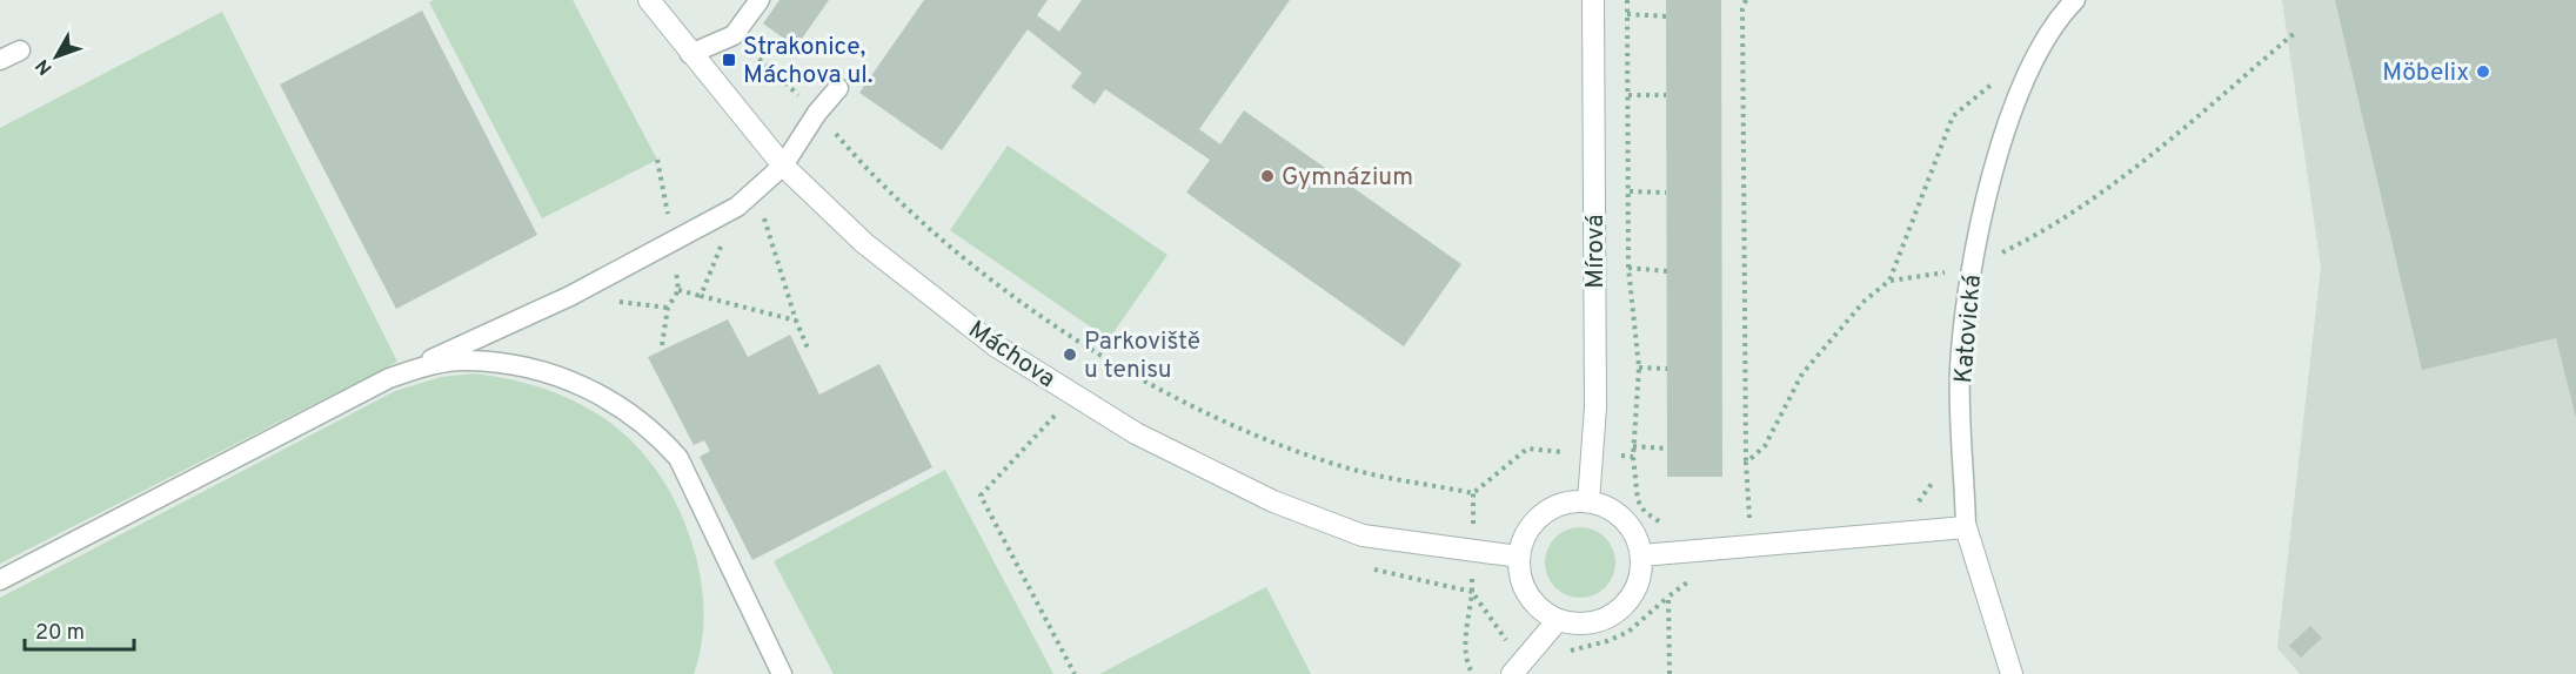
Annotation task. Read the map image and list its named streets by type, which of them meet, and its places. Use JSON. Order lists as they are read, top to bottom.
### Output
{
  "streets": {
    "street": ["Mírová", "Katovická", "Máchova"]
  },
  "crossings": [
    ["Mírová", "Máchova"]
  ],
  "places": {
    "transit": ["Strakonice, Máchova ul."],
    "other": ["Möbelix", "Gymnázium", "Parkoviště u tenisu"]
  },
  "scale_bar": "20 m",
  "north": "bottom left"
}
